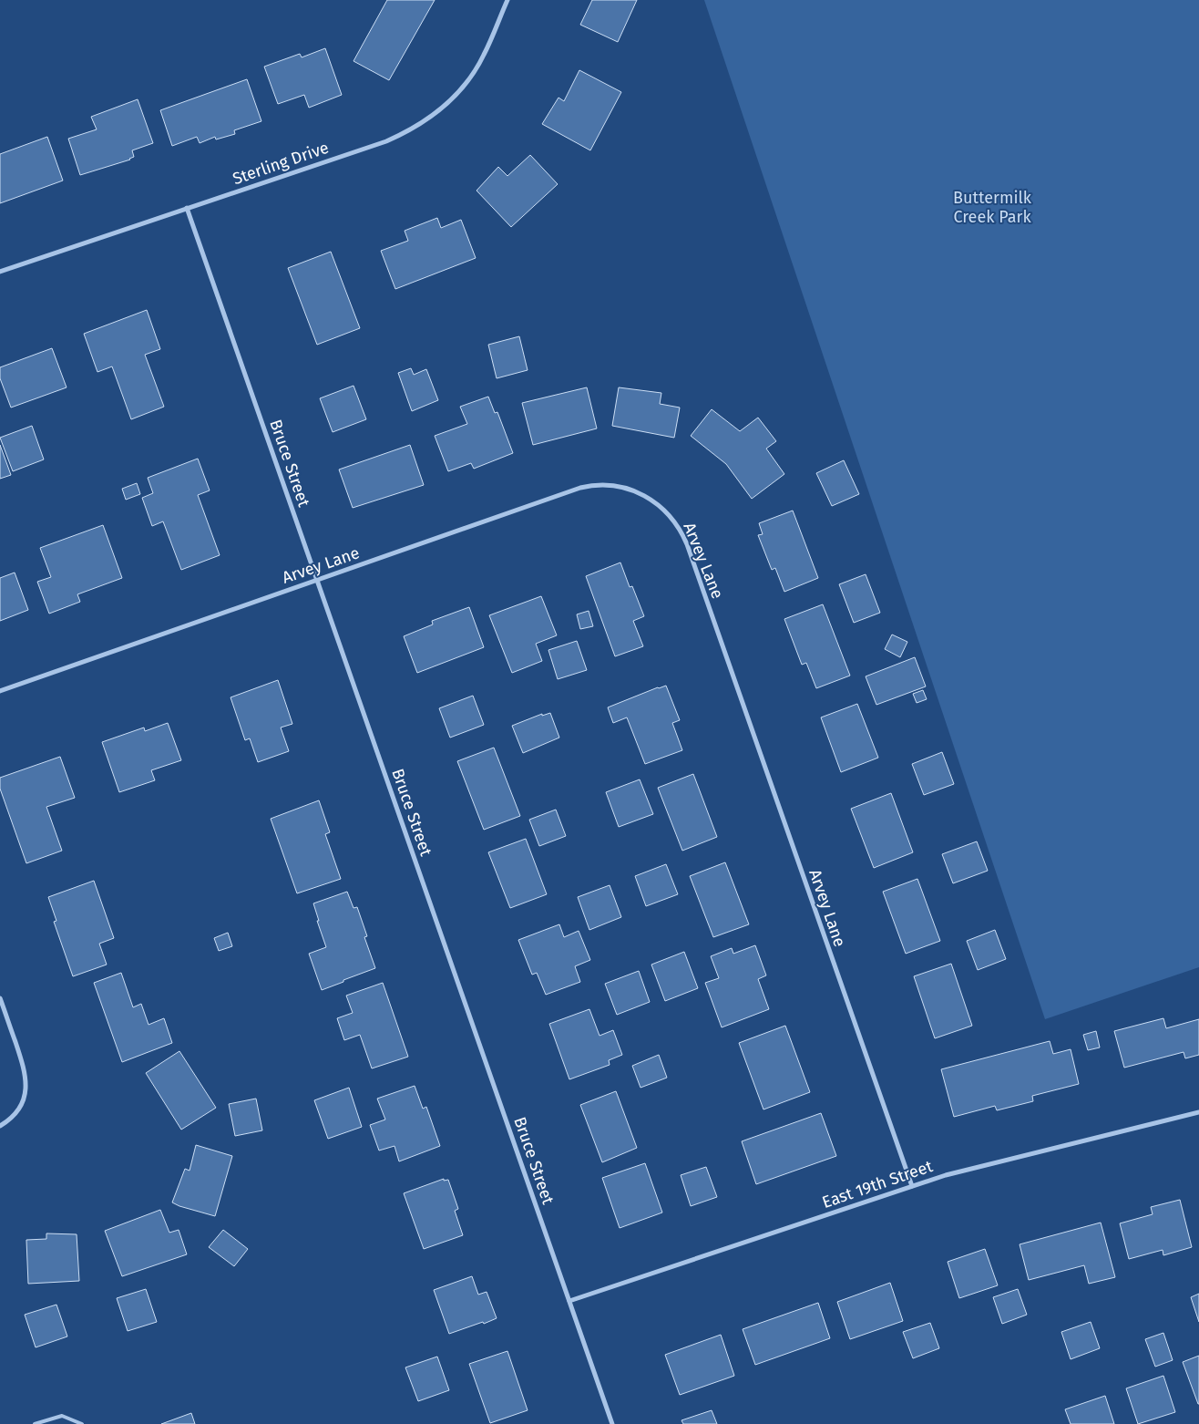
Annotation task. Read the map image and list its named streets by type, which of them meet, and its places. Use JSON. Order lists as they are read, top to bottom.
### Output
{
  "streets": {
    "street": [
      "Sterling Drive",
      "Bruce Street",
      "Arvey Lane",
      "East 19th Street"
    ]
  },
  "crossings": [
    ["Sterling Drive", "Bruce Street"],
    ["Bruce Street", "Arvey Lane"],
    ["Bruce Street", "East 19th Street"],
    ["Arvey Lane", "East 19th Street"]
  ],
  "parks": ["Buttermilk Creek Park"]
}
